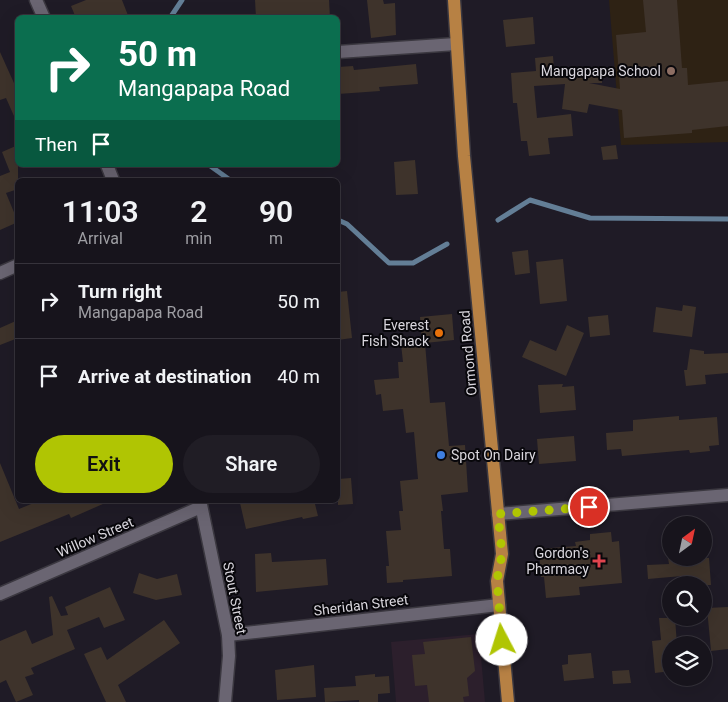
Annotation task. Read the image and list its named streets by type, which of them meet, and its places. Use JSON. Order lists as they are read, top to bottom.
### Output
{
  "streets": {
    "main road": ["Ormond Road"],
    "street": ["Willow Street", "Stout Street", "Sheridan Street"]
  },
  "crossings": [
    ["Ormond Road", "Sheridan Street"],
    ["Willow Street", "Stout Street"],
    ["Stout Street", "Sheridan Street"]
  ],
  "places": {
    "other": ["Mangapapa School", "Everest Fish Shack", "Spot On Dairy"],
    "health": ["Gordon's Pharmacy"]
  },
  "north": "top right",
  "page": {
    "turn": ["50 m", "Mangapapa Road"],
    "then": "Then",
    "eta": [
      "11:03",
      "Arrival",
      "2",
      "min",
      "90",
      "m"
    ],
    "list": [
      {
        "name": "Turn right",
        "note": "Mangapapa Road",
        "value": "50 m"
      },
      {
        "name": "Arrive at destination",
        "value": "40 m"
      }
    ],
    "buttons": ["Exit", "Share"]
  }
}
